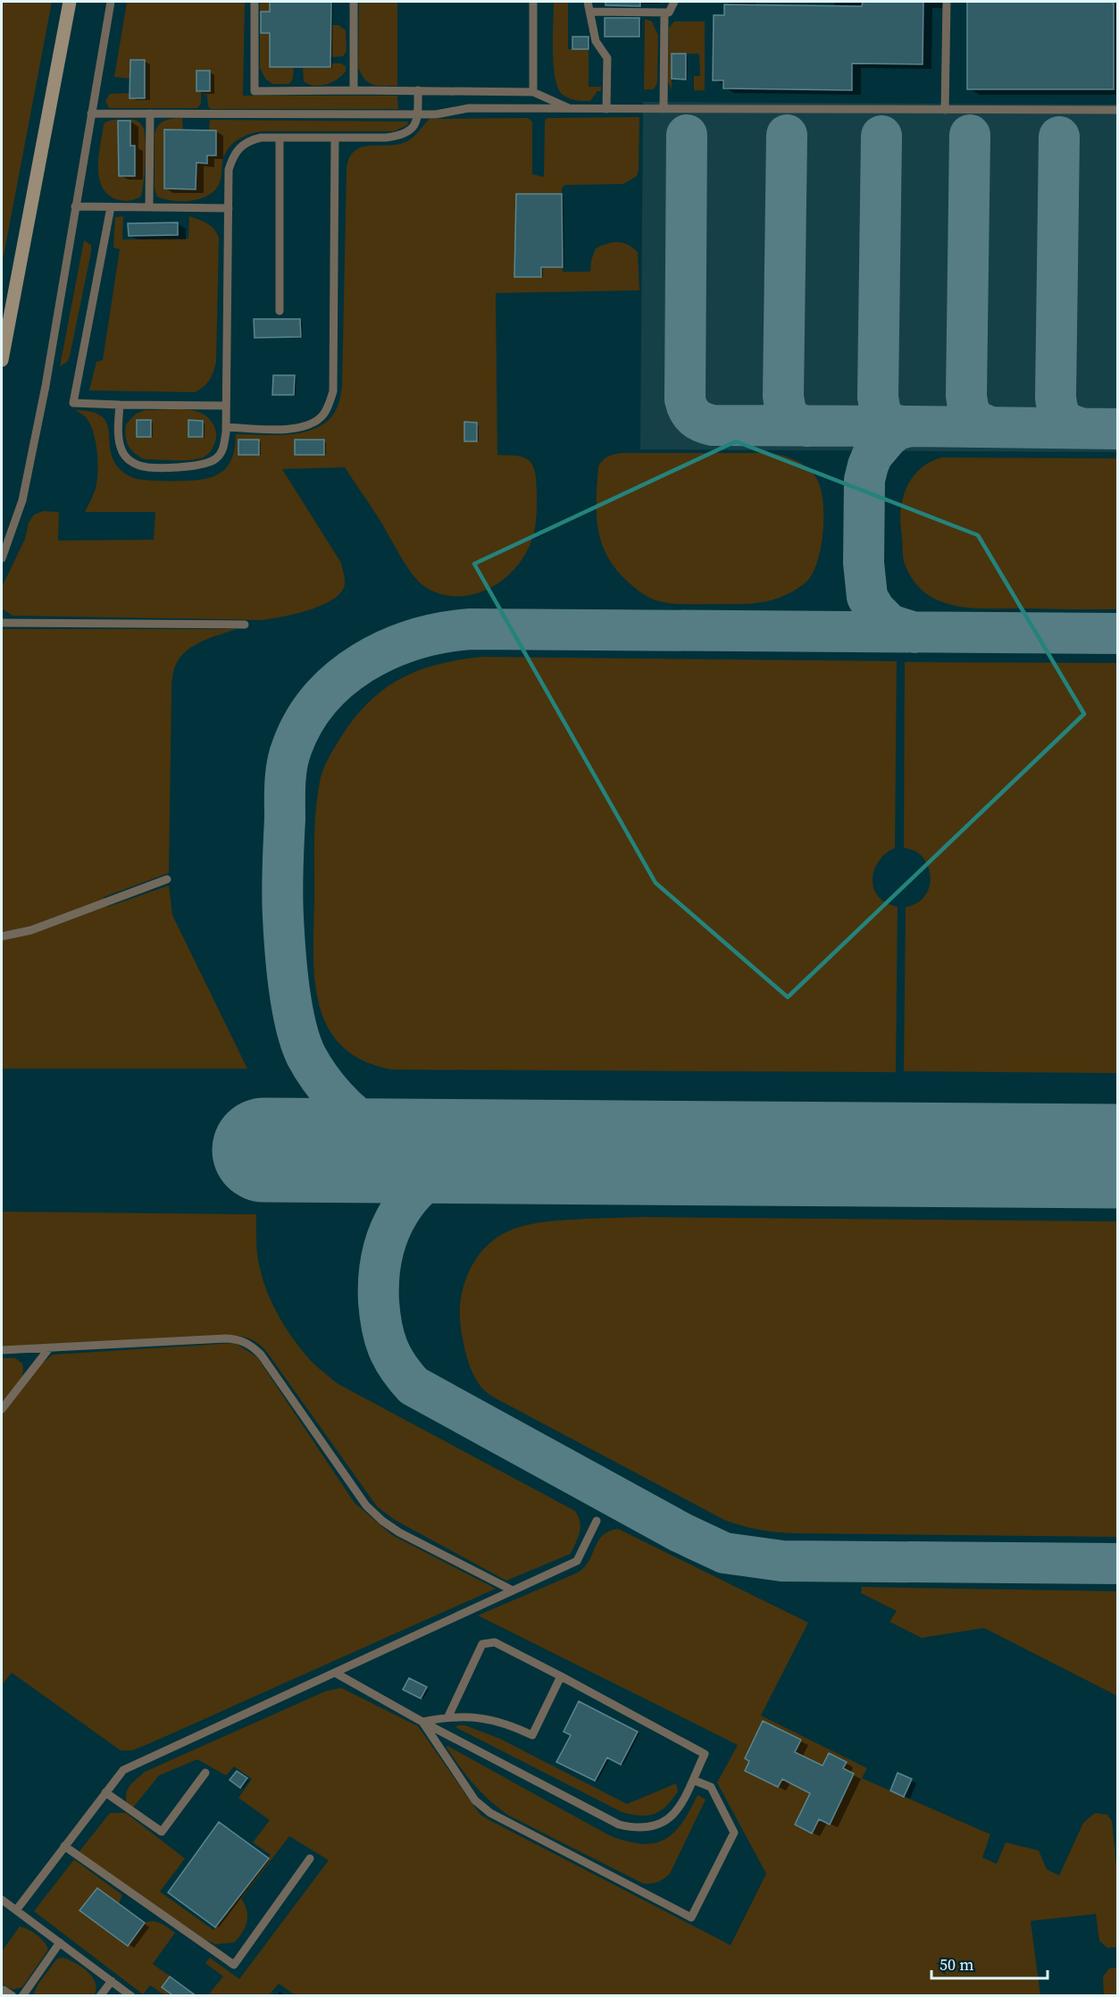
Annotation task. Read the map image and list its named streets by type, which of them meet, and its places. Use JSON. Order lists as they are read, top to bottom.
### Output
{
  "scale_bar": "50 m"
}
